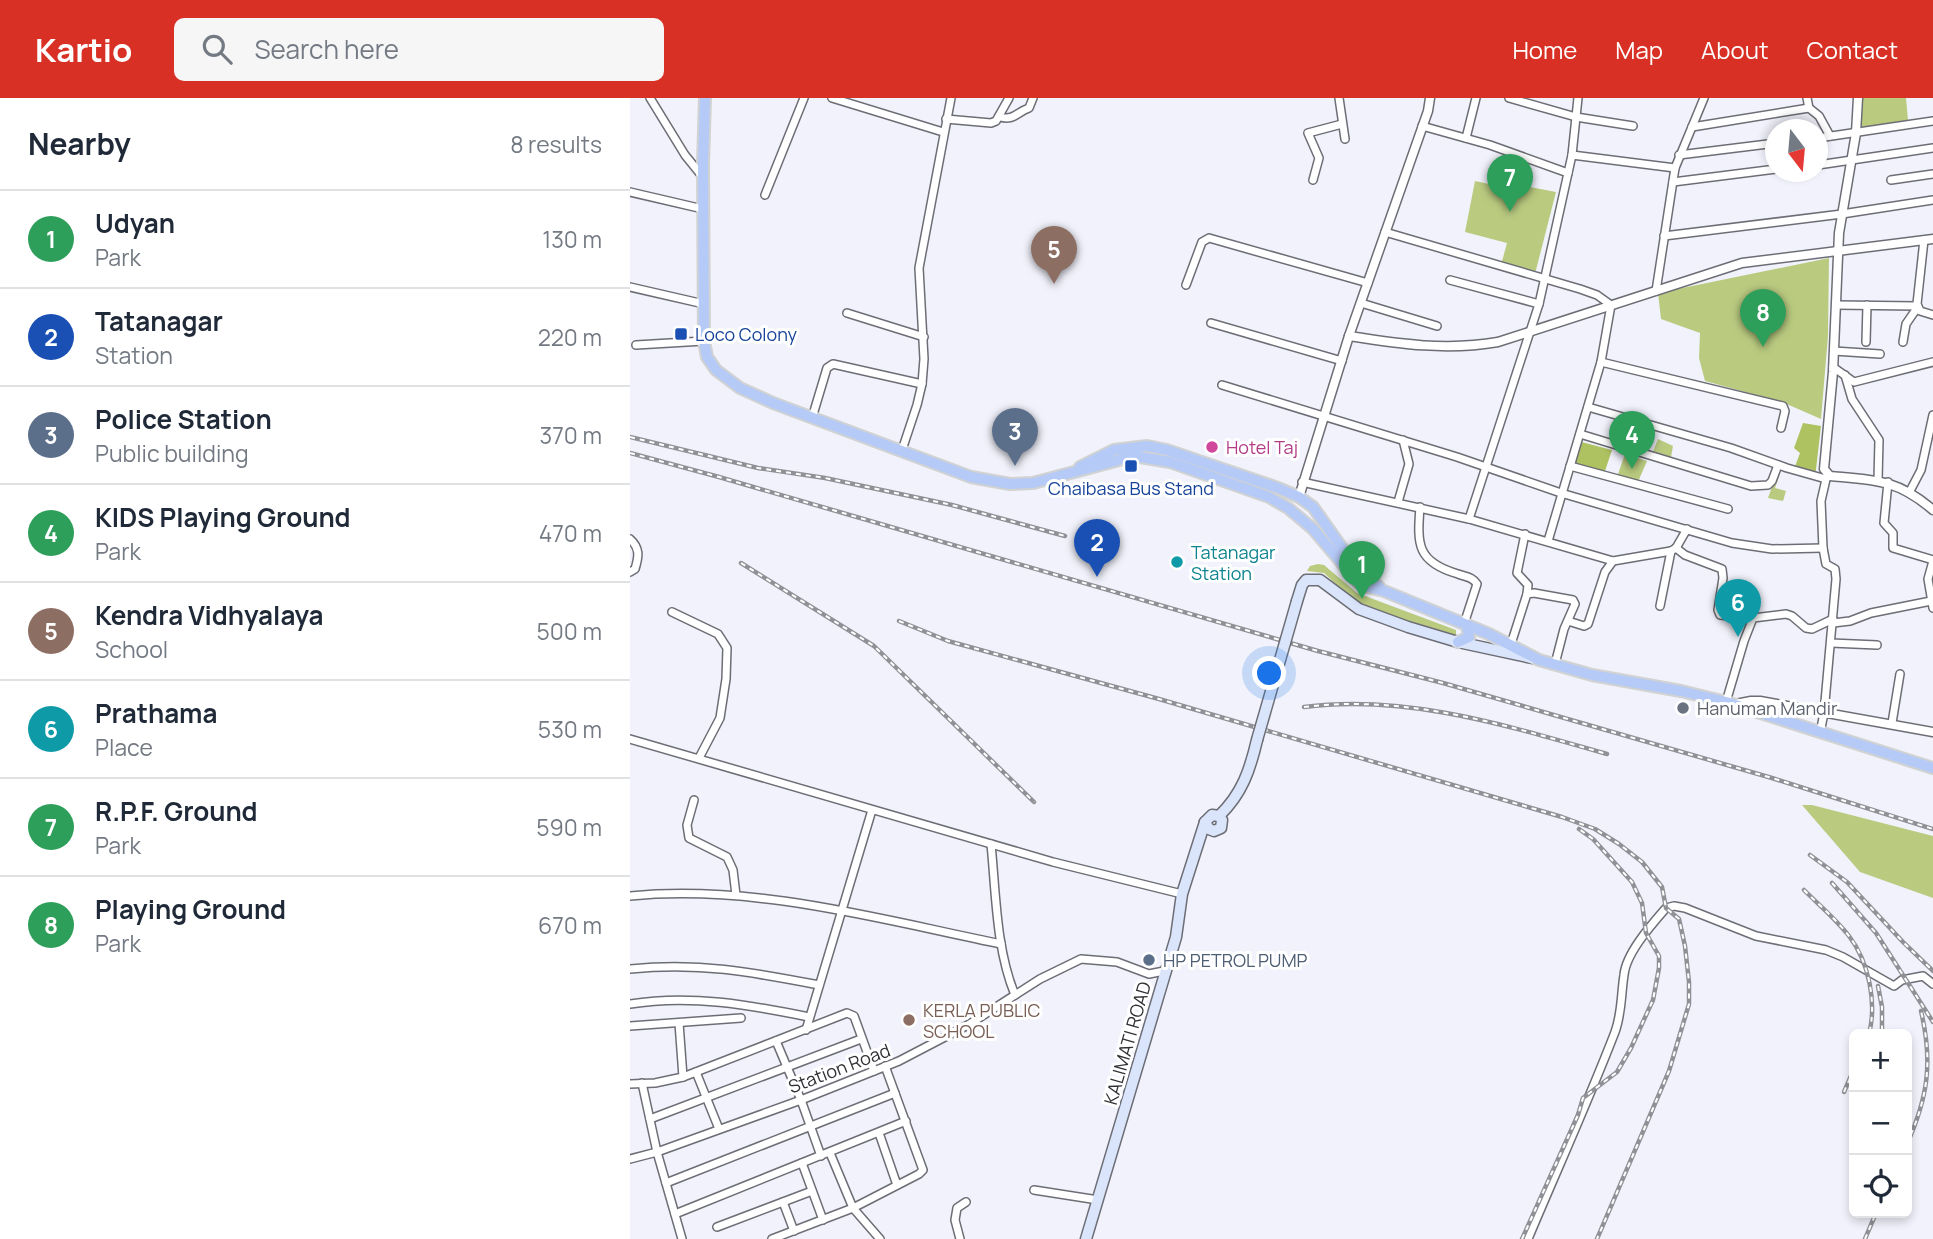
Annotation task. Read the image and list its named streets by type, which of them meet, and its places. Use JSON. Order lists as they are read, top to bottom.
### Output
{
  "streets": {
    "main road": ["KALIMATI ROAD"],
    "street": ["Station Road"]
  },
  "crossings": [
    ["KALIMATI ROAD", "Station Road"]
  ],
  "places": {
    "transit": ["Loco Colony", "Chaibasa Bus Stand"],
    "other": [
      "Hotel Taj",
      "Tatanagar Station",
      "Hanuman Mandir",
      "HP PETROL PUMP",
      "KERLA PUBLIC SCHOOL"
    ]
  },
  "north": "bottom",
  "page": {
    "header": "Kartio",
    "search": "Search here",
    "nav": [
      "Home",
      "Map",
      "About",
      "Contact"
    ],
    "heading": ["Nearby", "8 results"],
    "pins": [
      "7",
      "5",
      "8",
      "3",
      "4",
      "2",
      "1",
      "6"
    ],
    "list": [
      {
        "mark": "1",
        "name": "Udyan",
        "note": "Park",
        "value": "130 m"
      },
      {
        "mark": "2",
        "name": "Tatanagar",
        "note": "Station",
        "value": "220 m"
      },
      {
        "mark": "3",
        "name": "Police Station",
        "note": "Public building",
        "value": "370 m"
      },
      {
        "mark": "4",
        "name": "KIDS Playing Ground",
        "note": "Park",
        "value": "470 m"
      },
      {
        "mark": "5",
        "name": "Kendra Vidhyalaya",
        "note": "School",
        "value": "500 m"
      },
      {
        "mark": "6",
        "name": "Prathama",
        "note": "Place",
        "value": "530 m"
      },
      {
        "mark": "7",
        "name": "R.P.F. Ground",
        "note": "Park",
        "value": "590 m"
      },
      {
        "mark": "8",
        "name": "Playing Ground",
        "note": "Park",
        "value": "670 m"
      }
    ],
    "map_buttons": ["+", "−"]
  }
}
